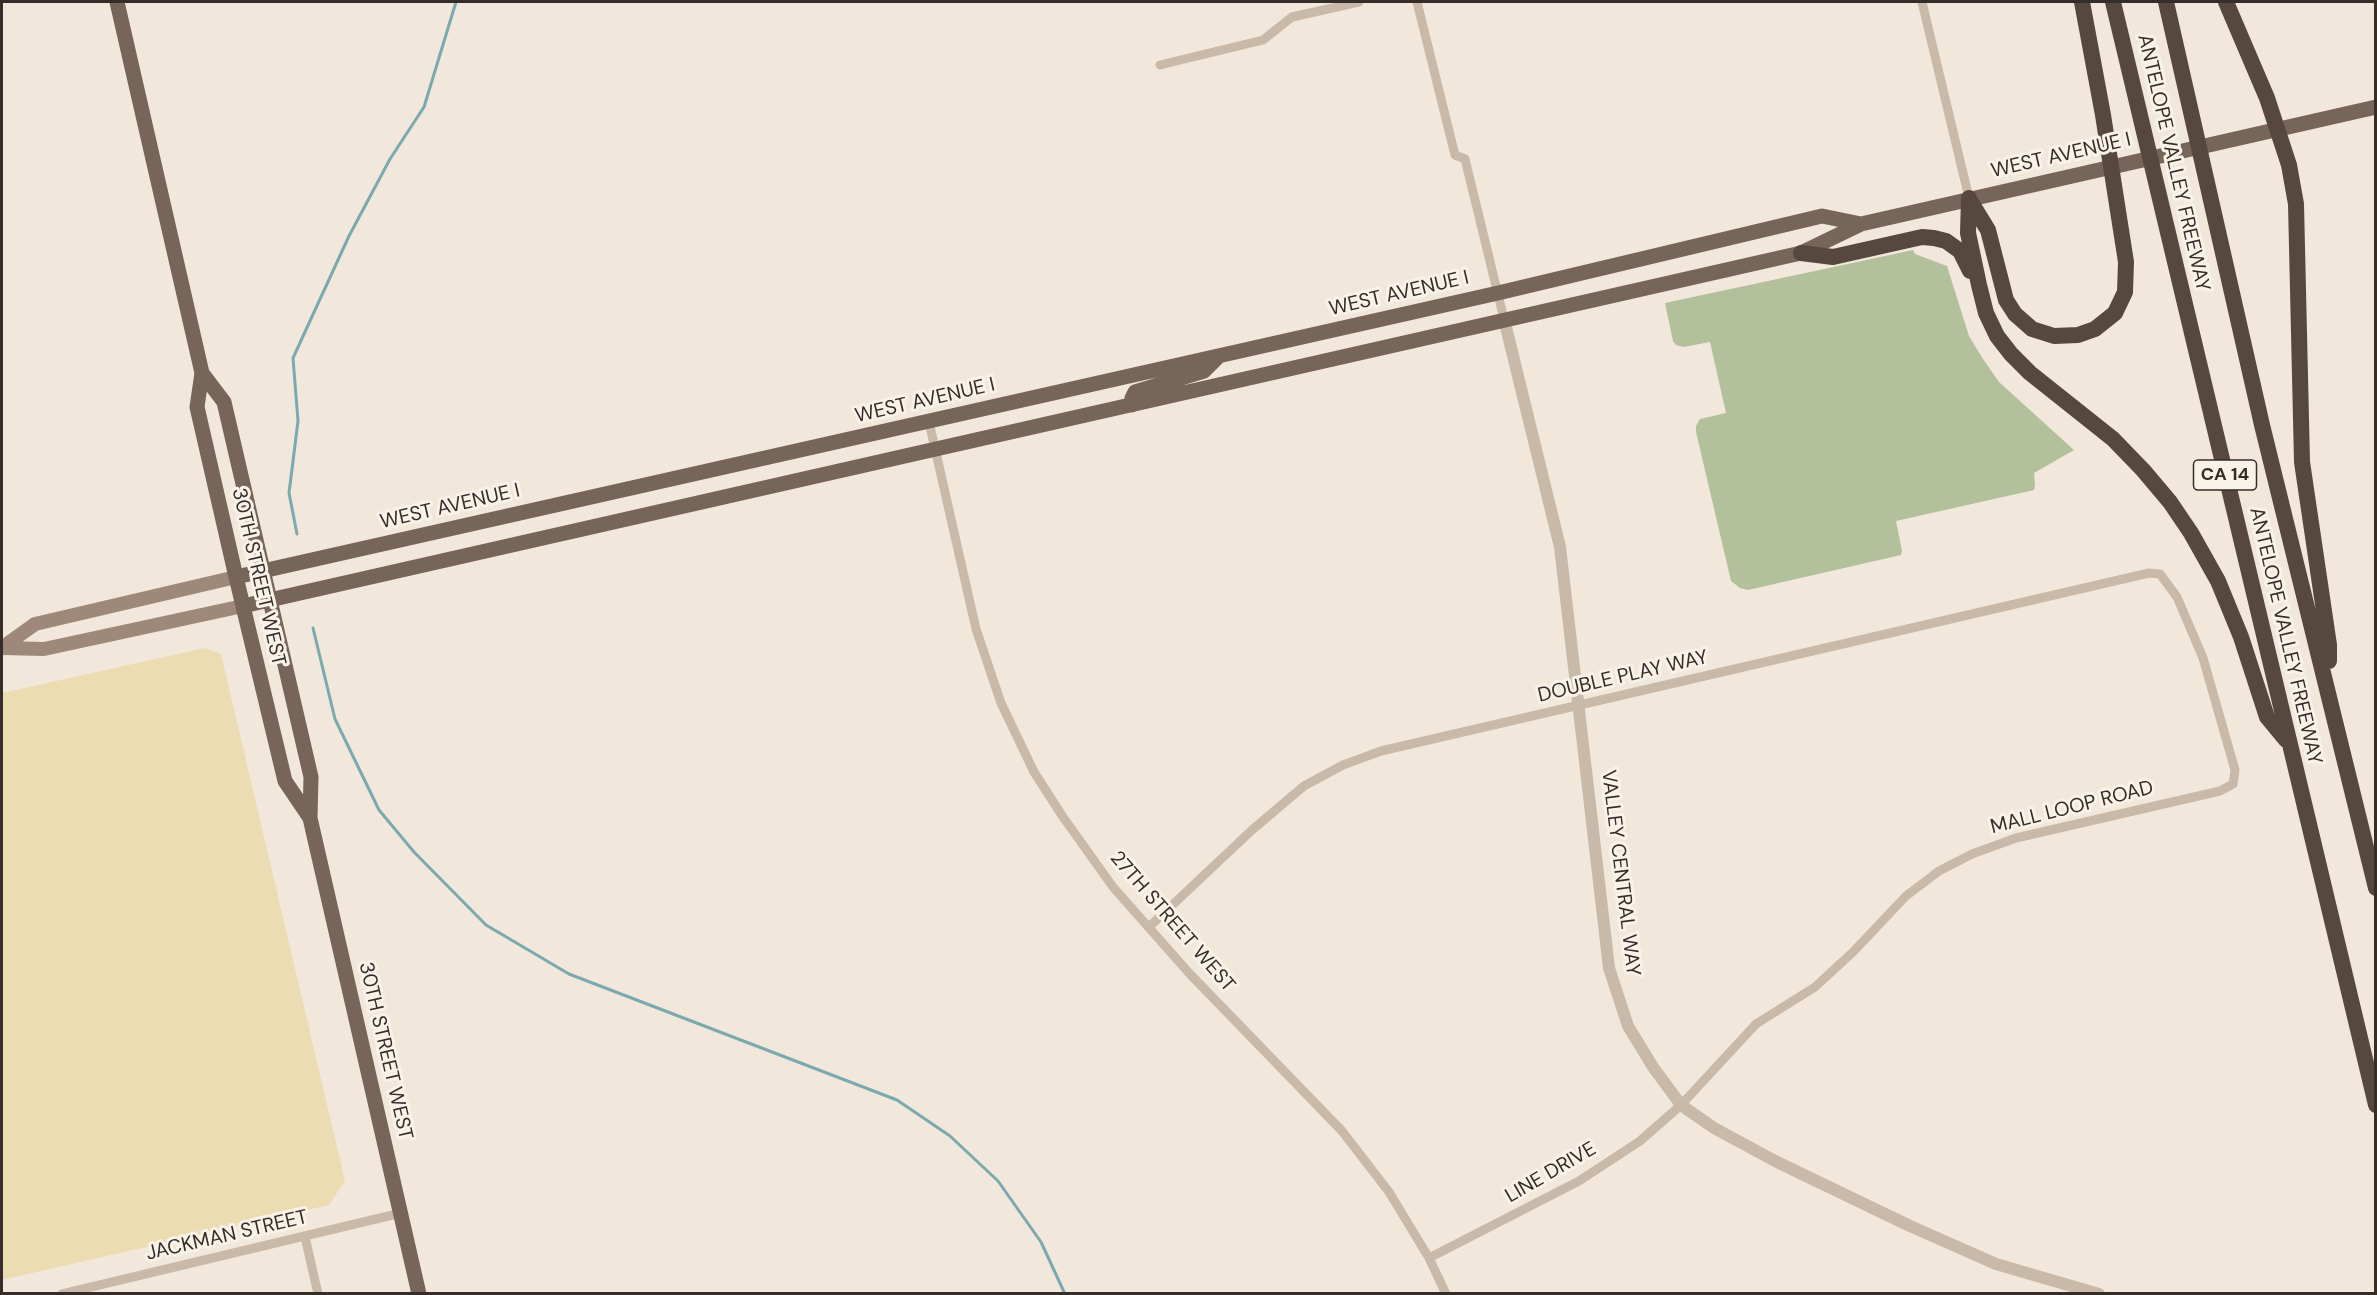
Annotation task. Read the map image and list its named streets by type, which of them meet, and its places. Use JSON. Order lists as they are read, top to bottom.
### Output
{
  "streets": {
    "highway": ["ANTELOPE VALLEY FREEWAY", "CA 14"],
    "main road": ["WEST AVENUE I", "30TH STREET WEST"],
    "street": [
      "DOUBLE PLAY WAY",
      "MALL LOOP ROAD",
      "VALLEY CENTRAL WAY",
      "27TH STREET WEST",
      "LINE DRIVE",
      "JACKMAN STREET"
    ]
  },
  "crossings": [
    ["WEST AVENUE I", "30TH STREET WEST"],
    ["WEST AVENUE I", "VALLEY CENTRAL WAY"],
    ["WEST AVENUE I", "27TH STREET WEST"],
    ["30TH STREET WEST", "JACKMAN STREET"],
    ["DOUBLE PLAY WAY", "MALL LOOP ROAD"],
    ["DOUBLE PLAY WAY", "VALLEY CENTRAL WAY"],
    ["DOUBLE PLAY WAY", "27TH STREET WEST"],
    ["MALL LOOP ROAD", "VALLEY CENTRAL WAY"],
    ["MALL LOOP ROAD", "LINE DRIVE"],
    ["VALLEY CENTRAL WAY", "LINE DRIVE"],
    ["27TH STREET WEST", "LINE DRIVE"]
  ]
}
